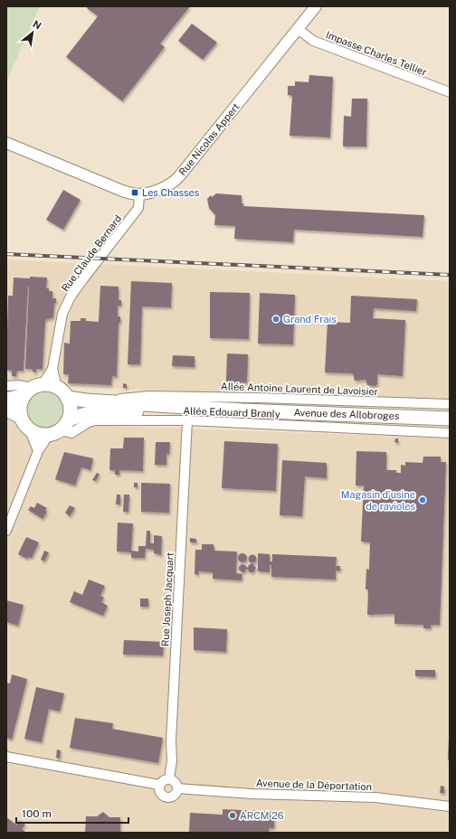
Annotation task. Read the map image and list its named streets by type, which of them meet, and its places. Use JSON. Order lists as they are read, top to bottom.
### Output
{
  "streets": {
    "main road": ["Avenue des Allobroges"],
    "street": [
      "Impasse Charles Tellier",
      "Rue Nicolas Appert",
      "Rue Claude Bernard",
      "Allée Antoine Laurent de Lavoisier",
      "Allée Edouard Branly",
      "Rue Joseph Jacquart",
      "Avenue de la Déportation"
    ]
  },
  "crossings": [
    ["Impasse Charles Tellier", "Rue Nicolas Appert"],
    ["Rue Nicolas Appert", "Rue Claude Bernard"],
    ["Rue Claude Bernard", "Allée Edouard Branly"],
    ["Rue Claude Bernard", "Avenue des Allobroges"],
    ["Allée Antoine Laurent de Lavoisier", "Avenue des Allobroges"],
    ["Allée Edouard Branly", "Avenue des Allobroges"],
    ["Allée Edouard Branly", "Rue Joseph Jacquart"],
    ["Rue Joseph Jacquart", "Avenue de la Déportation"]
  ],
  "places": {
    "transit": ["Les Chasses"],
    "other": ["Grand Frais", "Magasin d’usine de ravioles", "ARCM 26"]
  },
  "scale_bar": "100 m",
  "north": "top right"
}
